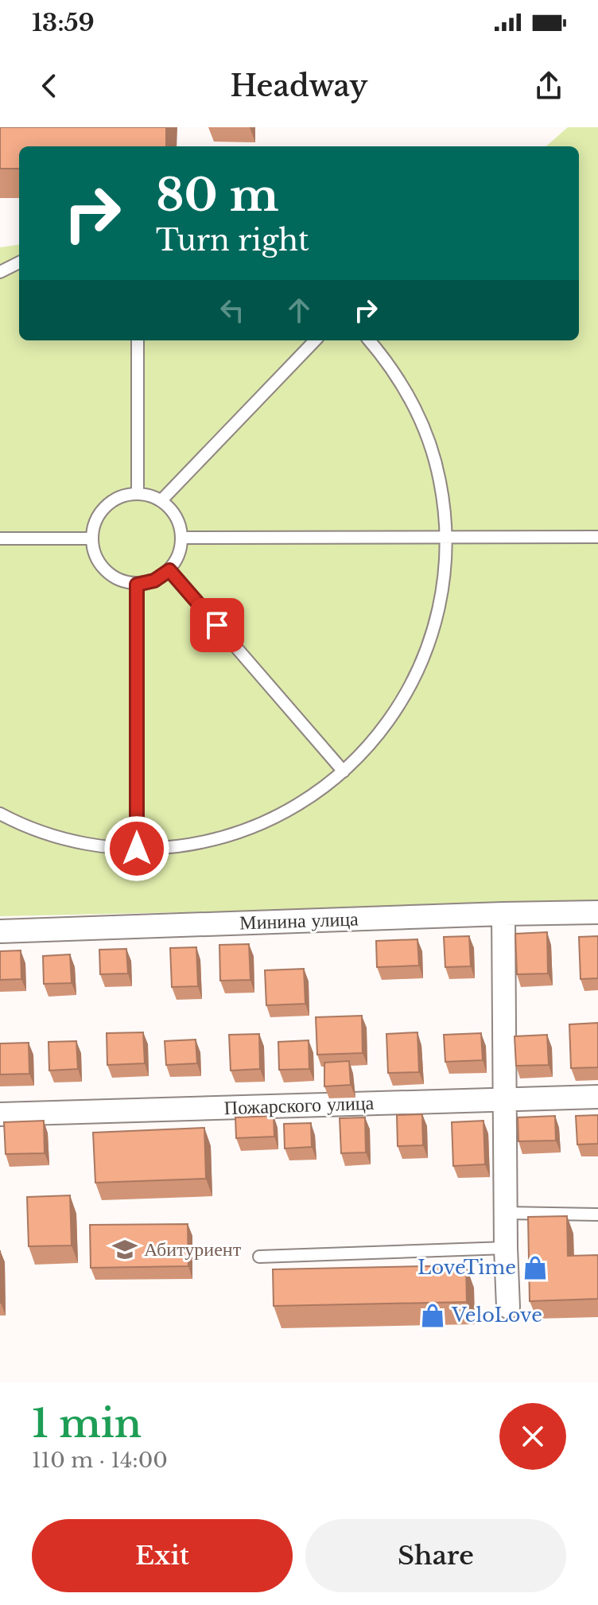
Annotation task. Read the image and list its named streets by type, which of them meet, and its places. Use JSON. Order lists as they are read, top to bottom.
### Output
{
  "streets": {
    "street": ["Минина улица", "Пожарского улица"]
  },
  "places": {
    "school or university": ["Абитуриент"],
    "shop": ["LoveTime", "VeloLove"]
  },
  "page": {
    "status": "13:59",
    "header": "Headway",
    "turn": ["80 m", "Turn right"],
    "heading": ["1 min", "110 m · 14:00"],
    "buttons": ["Exit", "Share"]
  }
}
